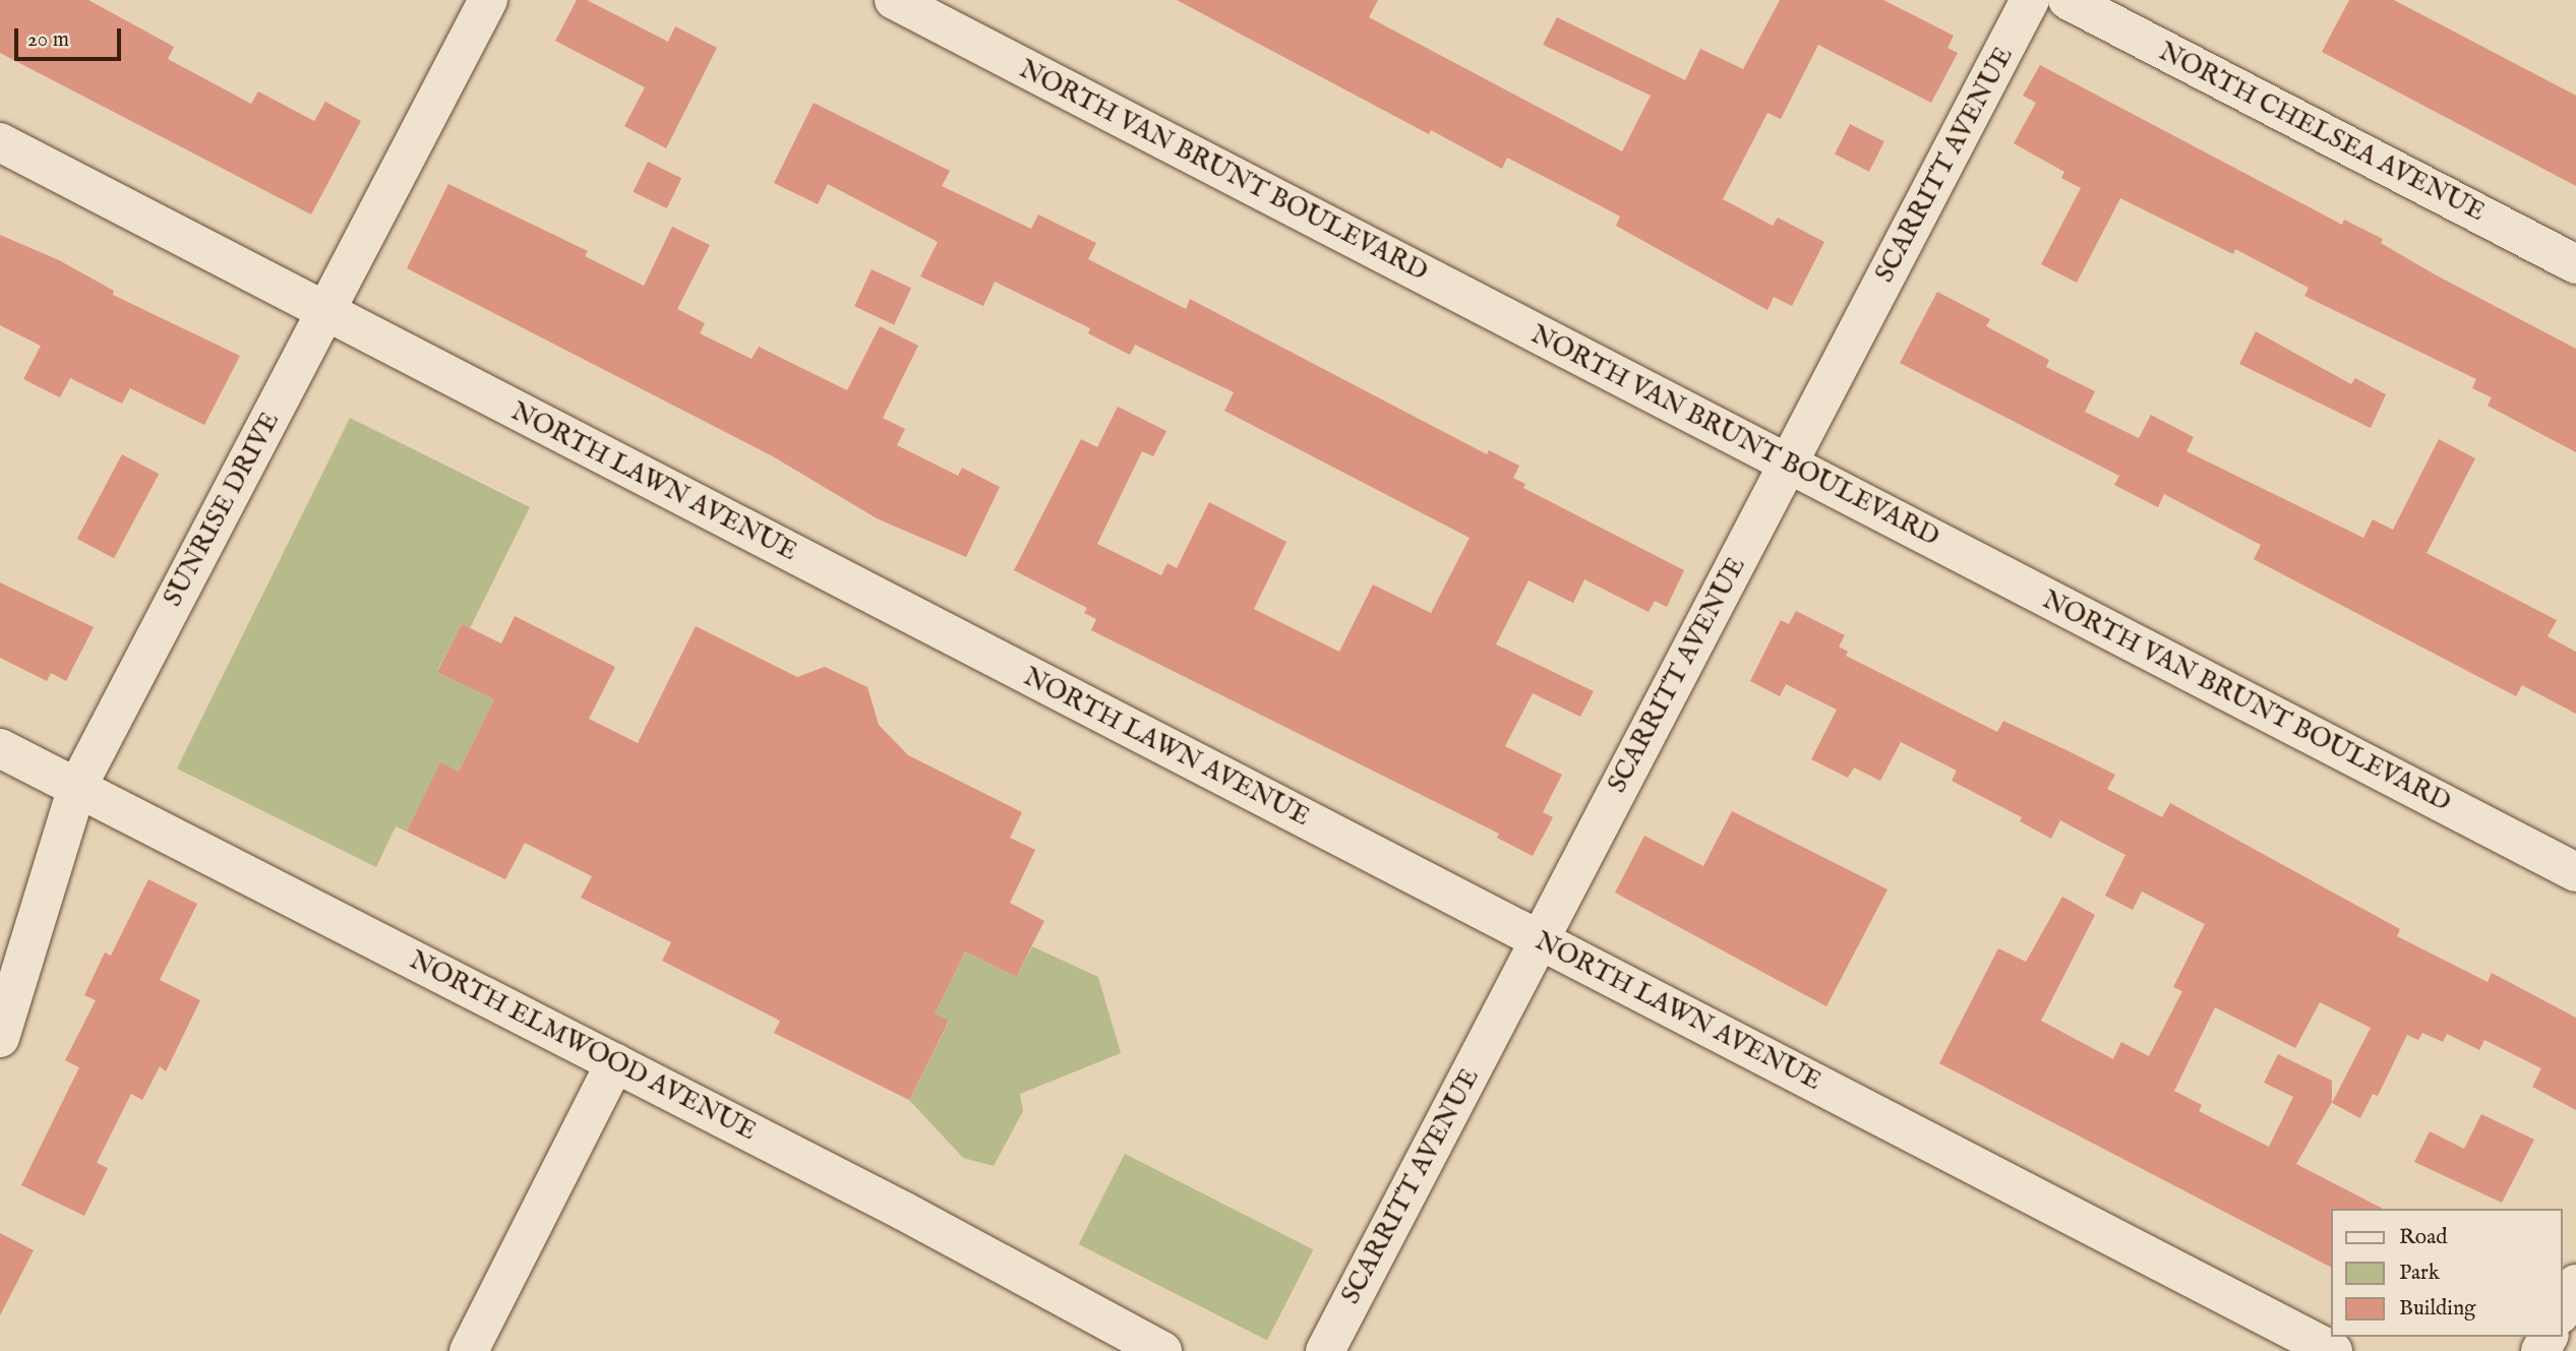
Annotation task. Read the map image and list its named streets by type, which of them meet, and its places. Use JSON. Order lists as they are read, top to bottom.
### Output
{
  "streets": {
    "street": [
      "NORTH CHELSEA AVENUE",
      "SCARRITT AVENUE",
      "NORTH VAN BRUNT BOULEVARD",
      "NORTH LAWN AVENUE",
      "SUNRISE DRIVE",
      "NORTH ELMWOOD AVENUE"
    ]
  },
  "crossings": [
    ["SCARRITT AVENUE", "NORTH VAN BRUNT BOULEVARD"],
    ["SCARRITT AVENUE", "NORTH LAWN AVENUE"],
    ["NORTH LAWN AVENUE", "SUNRISE DRIVE"],
    ["SUNRISE DRIVE", "NORTH ELMWOOD AVENUE"]
  ],
  "legend": ["Road", "Park", "Building"],
  "scale_bar": "20 m"
}
